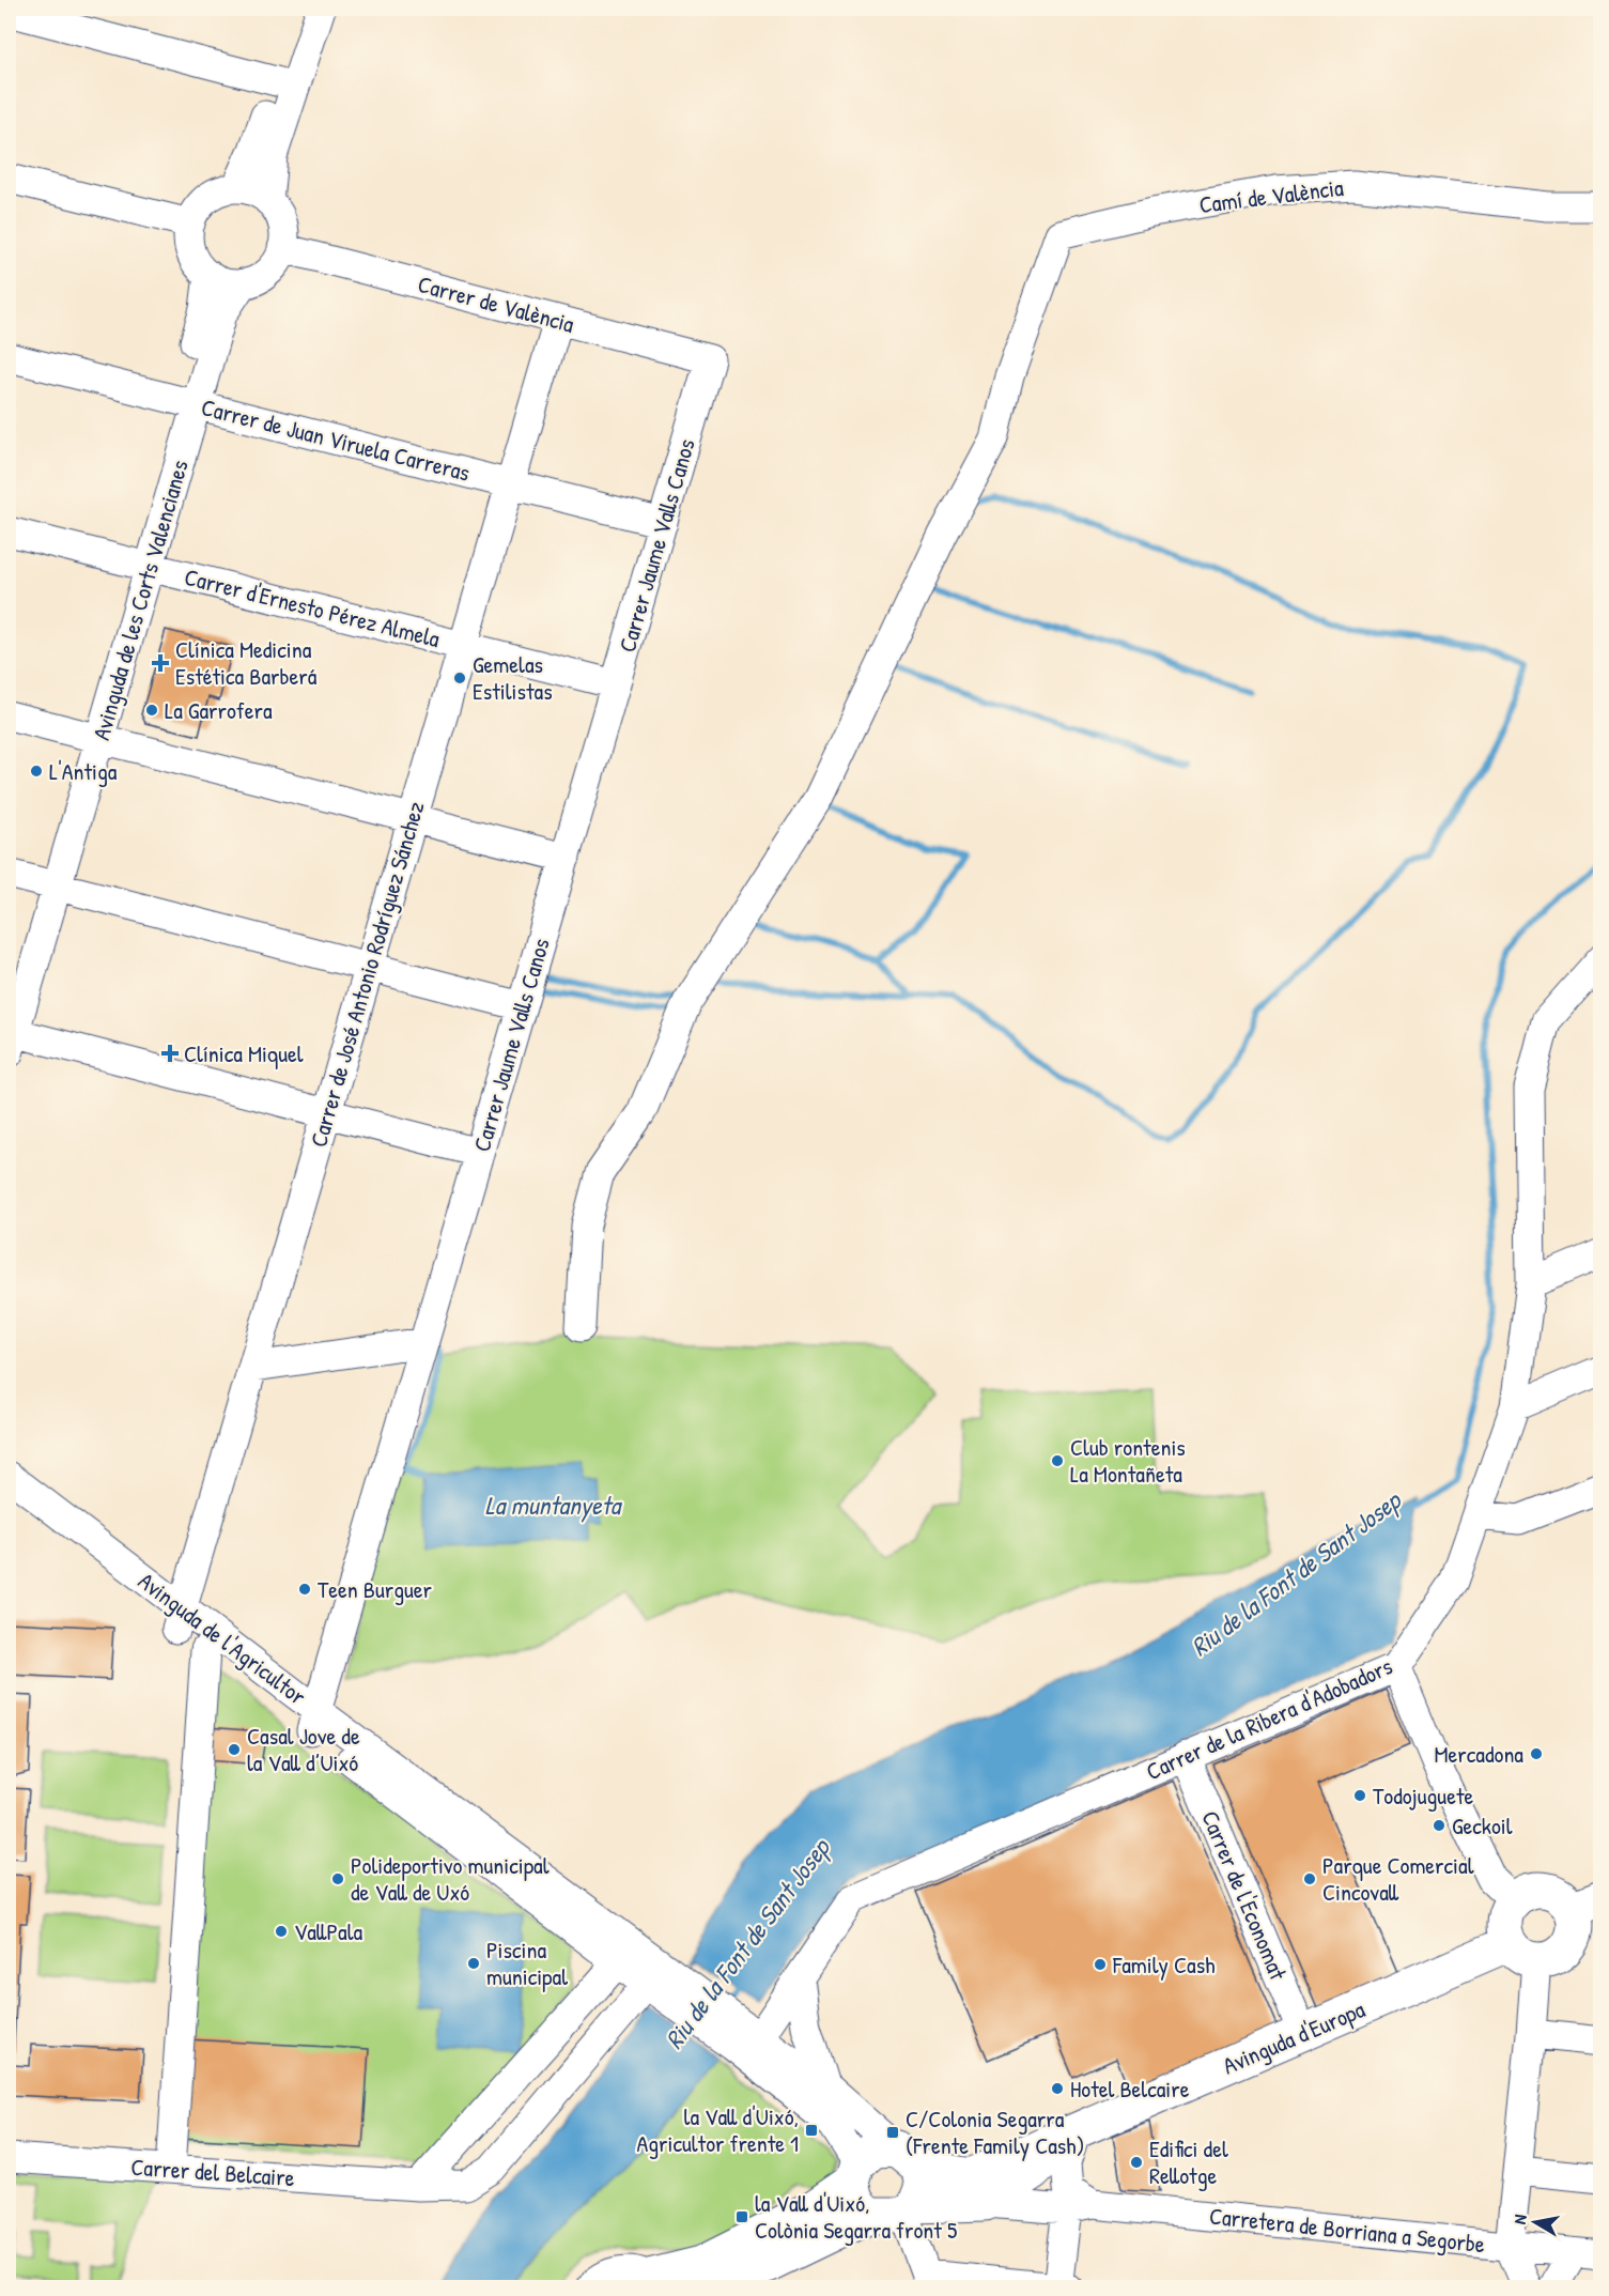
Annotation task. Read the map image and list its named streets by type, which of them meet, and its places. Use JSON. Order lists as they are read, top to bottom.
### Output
{
  "streets": {
    "main road": ["Avinguda d'Europa"],
    "street": [
      "Camí de València",
      "Carrer de València",
      "Carrer de Juan Viruela Carreras",
      "Carrer Jaume Valls Canos",
      "Avinguda de les Corts Valencianes",
      "Carrer d'Ernesto Pérez Almela",
      "Carrer de José Antonio Rodríguez Sánchez",
      "Avinguda de l'Agricultor",
      "Carrer de la Ribera d'Adobadors",
      "Carrer de l'Economat",
      "Carrer del Belcaire",
      "Carretera de Borriana a Segorbe"
    ]
  },
  "crossings": [
    ["Carrer de València", "Carrer Jaume Valls Canos"],
    ["Carrer de València", "Avinguda de les Corts Valencianes"],
    ["Carrer de València", "Carrer de José Antonio Rodríguez Sánchez"],
    ["Carrer de Juan Viruela Carreras", "Carrer Jaume Valls Canos"],
    ["Carrer de Juan Viruela Carreras", "Avinguda de les Corts Valencianes"],
    ["Carrer de Juan Viruela Carreras", "Carrer de José Antonio Rodríguez Sánchez"],
    ["Carrer Jaume Valls Canos", "Carrer d'Ernesto Pérez Almela"],
    ["Carrer Jaume Valls Canos", "Avinguda de l'Agricultor"],
    ["Avinguda de les Corts Valencianes", "Carrer d'Ernesto Pérez Almela"],
    ["Carrer d'Ernesto Pérez Almela", "Carrer de José Antonio Rodríguez Sánchez"],
    ["Carrer de José Antonio Rodríguez Sánchez", "Avinguda de l'Agricultor"],
    ["Avinguda de l'Agricultor", "Carrer de la Ribera d'Adobadors"],
    ["Avinguda de l'Agricultor", "Avinguda d'Europa"],
    ["Avinguda de l'Agricultor", "Carrer del Belcaire"],
    ["Carrer de la Ribera d'Adobadors", "Carrer de l'Economat"],
    ["Carrer de l'Economat", "Avinguda d'Europa"],
    ["Avinguda d'Europa", "Carretera de Borriana a Segorbe"]
  ],
  "water": ["La muntanyeta", "Riu de la Font de Sant Josep"],
  "places": {
    "health": ["Clínica Medicina Estética Barberá", "Clínica Miquel"],
    "other": [
      "Gemelas Estilistas",
      "La Garrofera",
      "L'Antiga",
      "Club rontenis La Montañeta",
      "Teen Burguer",
      "Casal Jove de la Vall d’Uixó",
      "Mercadona",
      "Todojuguete",
      "Geckoil",
      "Polideportivo municipal de Vall de Uxó",
      "Parque Comercial Cincovall",
      "VallPala",
      "Piscina municipal",
      "Family Cash",
      "Hotel Belcaire",
      "Edifici del Rellotge"
    ],
    "transit": ["la Vall d'Uixó, Agricultor frente 1", "C/Colonia Segarra (Frente Family Cash)", "la Vall d'Uixó, Colònia Segarra front 5"]
  },
  "north": "left"
}
